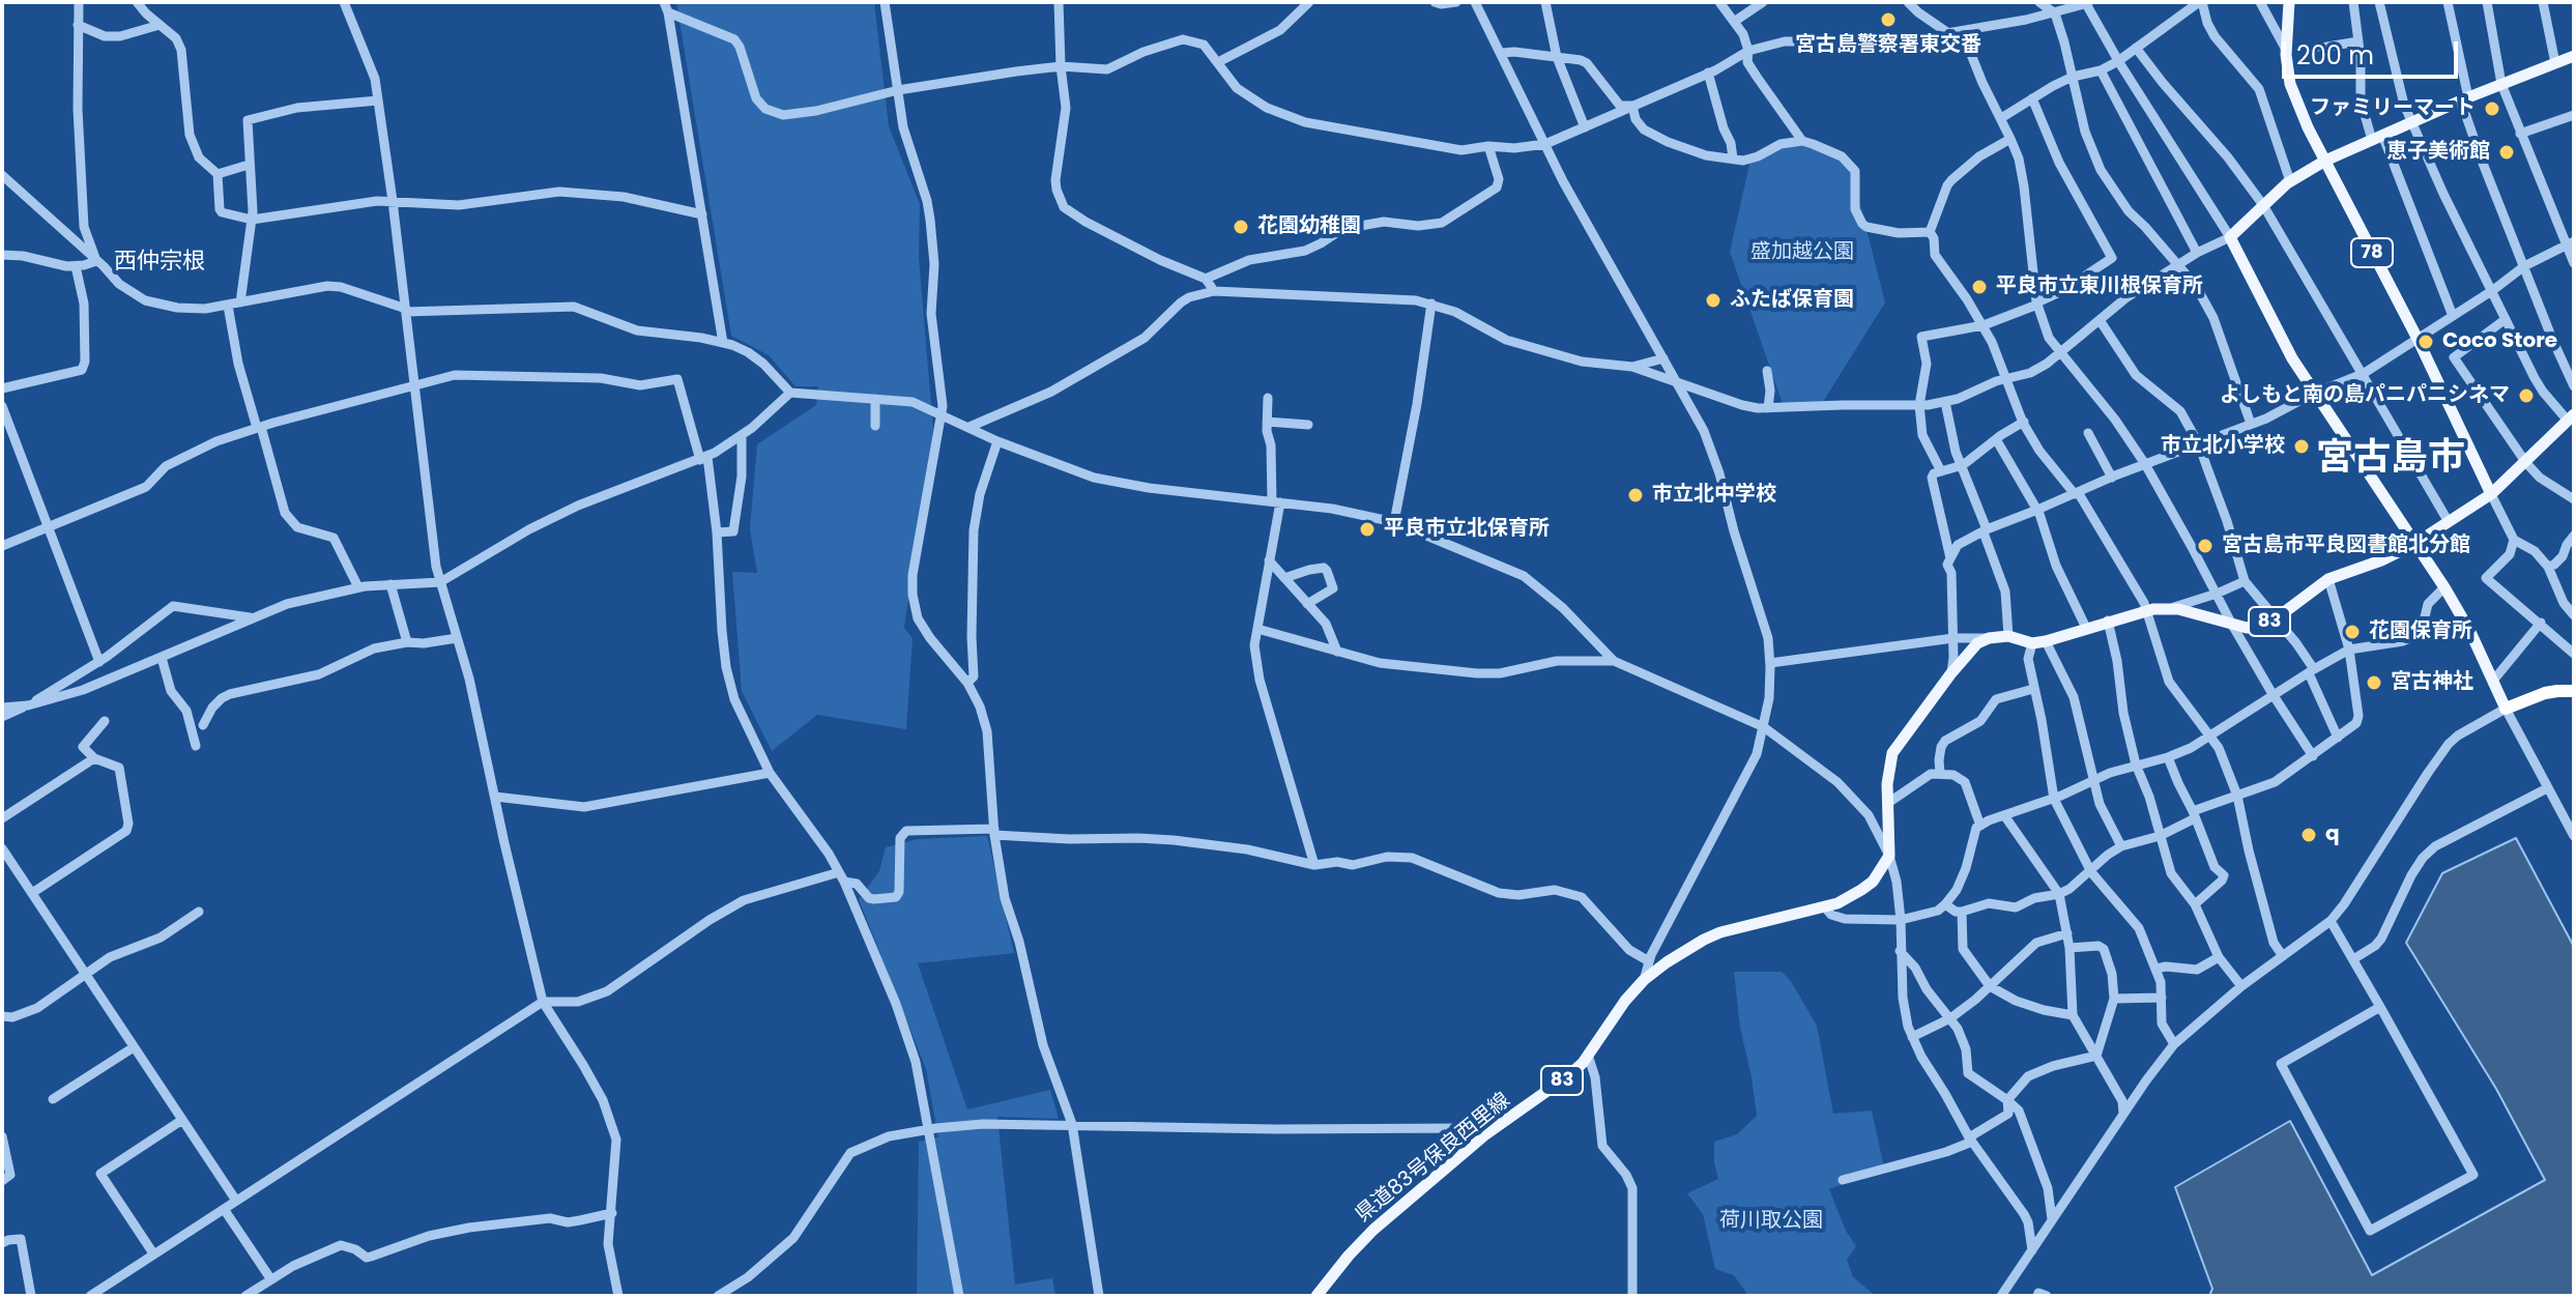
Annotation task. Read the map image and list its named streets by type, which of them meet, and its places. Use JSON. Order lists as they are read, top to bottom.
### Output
{
  "streets": {
    "main road": ["78", "83", "県道83号保良西里線"]
  },
  "districts": ["西仲宗根", "宮古島市"],
  "parks": ["盛加越公園", "荷川取公園"],
  "places": [
    "宮古島警察署東交番",
    "ファミリーマート",
    "恵子美術館",
    "花園幼稚園",
    "平良市立東川根保育所",
    "ふたば保育園",
    "Coco Store",
    "よしもと南の島パニパニシネマ",
    "市立北小学校",
    "市立北中学校",
    "平良市立北保育所",
    "宮古島市平良図書館北分館",
    "花園保育所",
    "宮古神社",
    "q"
  ],
  "scale_bar": "200 m"
}
